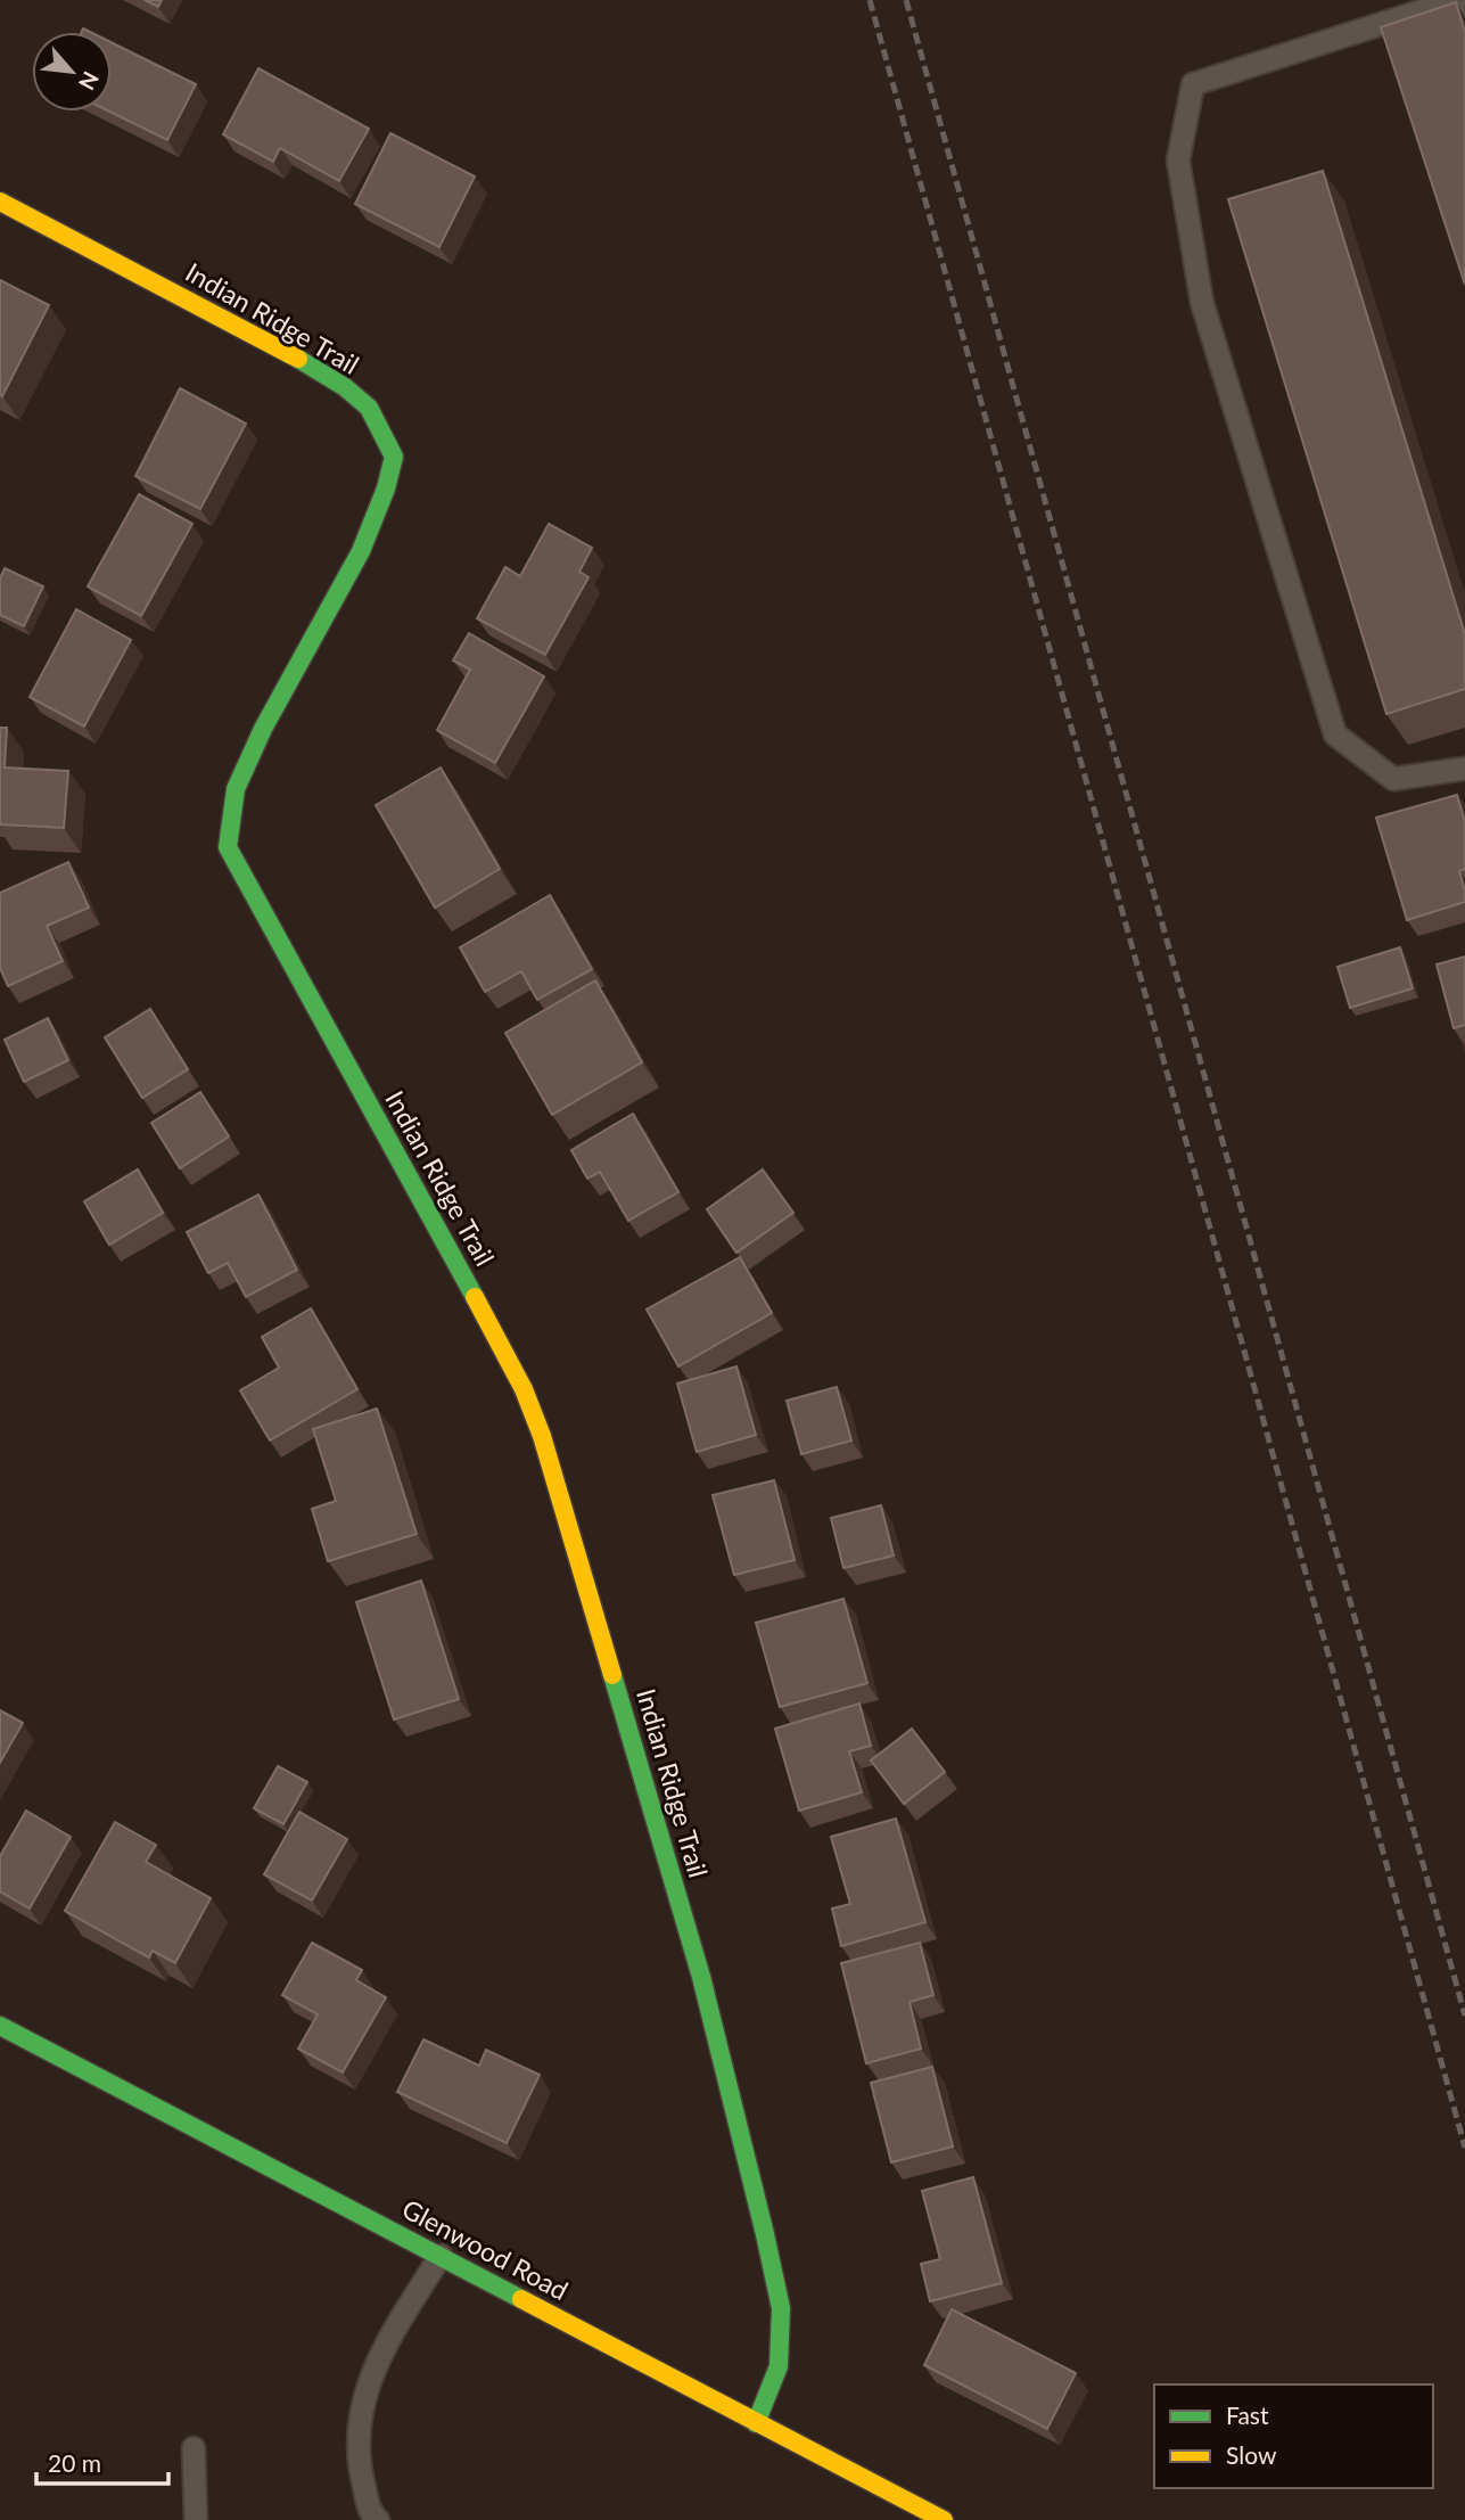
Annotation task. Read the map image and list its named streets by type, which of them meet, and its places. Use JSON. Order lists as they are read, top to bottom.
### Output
{
  "streets": {
    "street": ["Indian Ridge Trail", "Glenwood Road"]
  },
  "crossings": [
    ["Indian Ridge Trail", "Glenwood Road"]
  ],
  "legend": ["Fast", "Slow"],
  "scale_bar": "20 m",
  "north": "bottom right"
}
